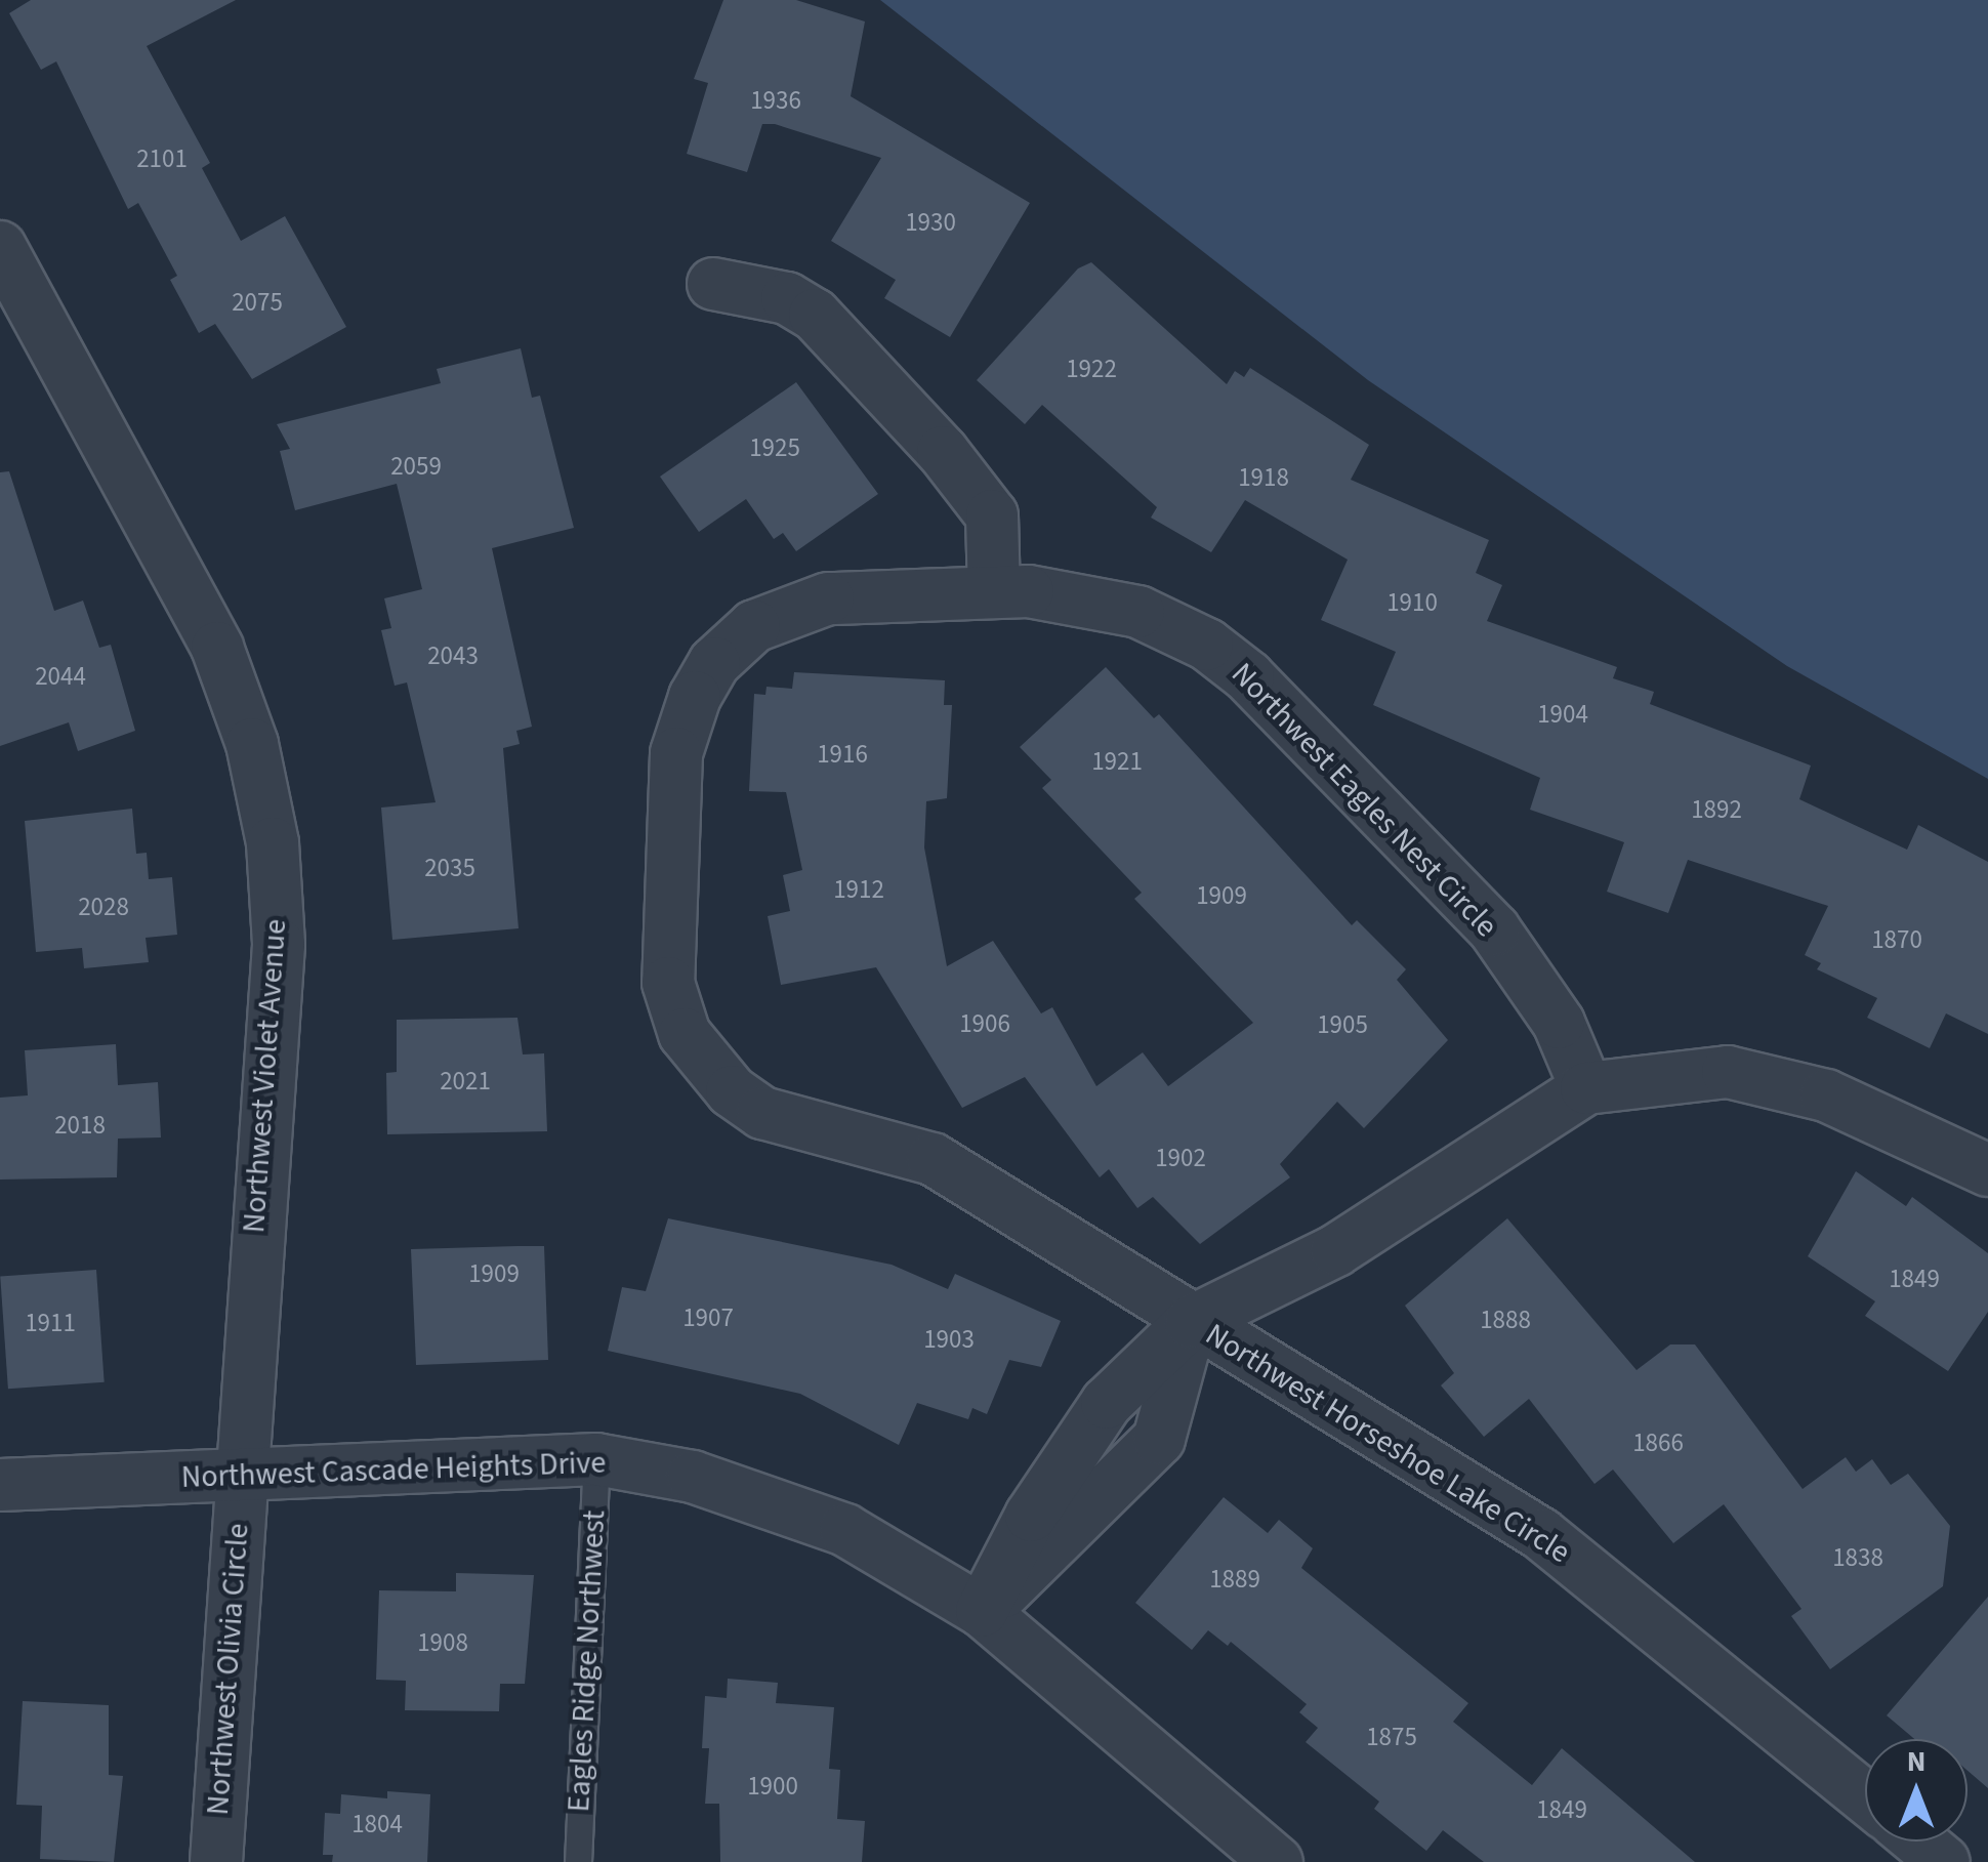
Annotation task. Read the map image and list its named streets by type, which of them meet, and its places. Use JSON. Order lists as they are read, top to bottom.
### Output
{
  "streets": {
    "street": [
      "Northwest Eagles Nest Circle",
      "Northwest Violet Avenue",
      "Northwest Horseshoe Lake Circle",
      "Northwest Cascade Heights Drive",
      "Northwest Olivia Circle"
    ],
    "lane": ["Eagles Ridge Northwest"]
  },
  "crossings": [
    ["Northwest Eagles Nest Circle", "Northwest Horseshoe Lake Circle"],
    ["Northwest Violet Avenue", "Northwest Cascade Heights Drive"],
    ["Northwest Violet Avenue", "Northwest Olivia Circle"],
    ["Northwest Cascade Heights Drive", "Eagles Ridge Northwest"],
    ["Northwest Cascade Heights Drive", "Northwest Olivia Circle"]
  ],
  "house_numbers": [
    "1936",
    "2101",
    "1930",
    "2075",
    "1922",
    "1925",
    "2059",
    "1918",
    "1910",
    "2043",
    "2044",
    "1904",
    "1916",
    "1921",
    "1892",
    "2035",
    "1912",
    "1909",
    "2028",
    "1870",
    "1906",
    "1905",
    "2021",
    "2018",
    "1902",
    "1909",
    "1849",
    "1907",
    "1888",
    "1911",
    "1903",
    "1866",
    "1838",
    "1889",
    "1908",
    "1875",
    "1900",
    "1849",
    "1804"
  ],
  "north": "top"
}
